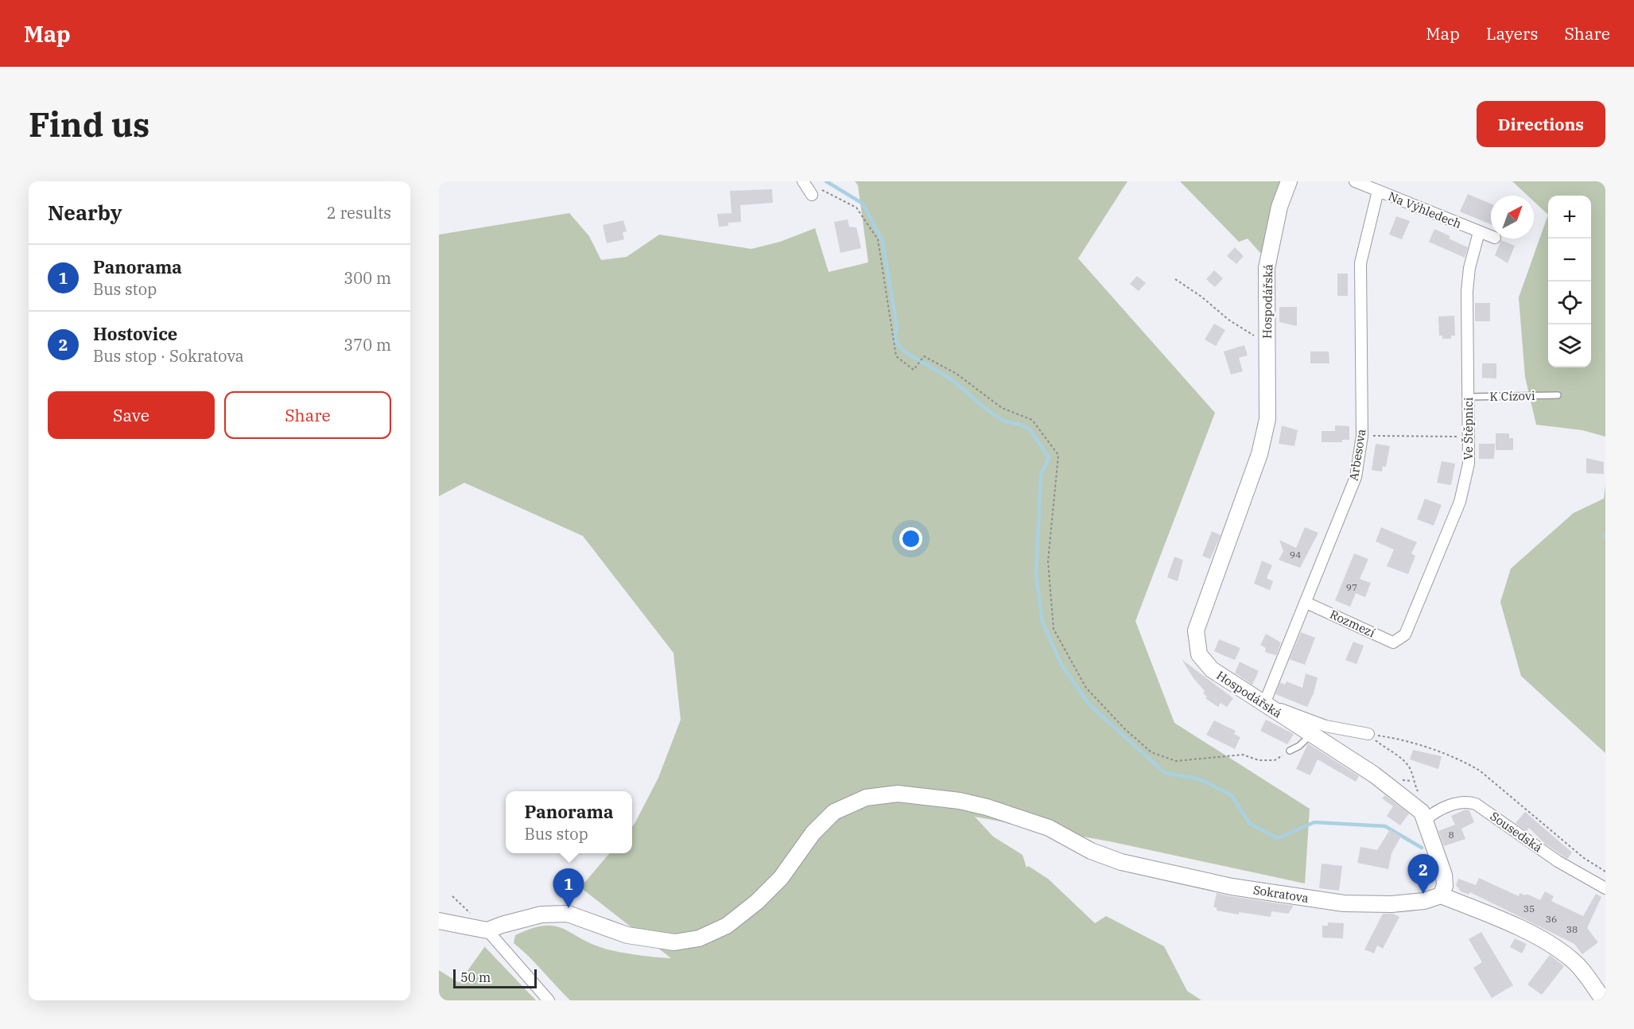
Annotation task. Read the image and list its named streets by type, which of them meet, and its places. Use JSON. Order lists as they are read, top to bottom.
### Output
{
  "streets": {
    "street": [
      "Na Výhledech",
      "Hospodářská",
      "Ve Štěpnici",
      "Arbesova",
      "Rozmezí",
      "Sousedská",
      "Sokratova"
    ],
    "lane": ["K Cízovi"]
  },
  "crossings": [
    ["Na Výhledech", "Ve Štěpnici"],
    ["Na Výhledech", "Arbesova"],
    ["Hospodářská", "Arbesova"],
    ["Hospodářská", "Sousedská"],
    ["Hospodářská", "Sokratova"],
    ["K Cízovi", "Ve Štěpnici"],
    ["Ve Štěpnici", "Rozmezí"],
    ["Arbesova", "Rozmezí"]
  ],
  "house_numbers": [
    "94",
    "97",
    "8",
    "35",
    "36",
    "38"
  ],
  "scale_bar": "50 m",
  "north": "top right",
  "page": {
    "header": "Map",
    "nav": ["Map", "Layers", "Share"],
    "buttons": [
      "Directions",
      ["Save", "Share"]
    ],
    "title": "Find us",
    "heading": ["Nearby", "2 results"],
    "map_buttons": ["+", "−"],
    "list": [
      {
        "mark": "1",
        "name": "Panorama",
        "note": "Bus stop",
        "value": "300 m"
      },
      {
        "mark": "2",
        "name": "Hostovice",
        "note": "Bus stop · Sokratova",
        "value": "370 m"
      }
    ],
    "popup": ["Panorama", "Bus stop"],
    "pins": ["2", "1"],
    "scale": "50 m"
  }
}
